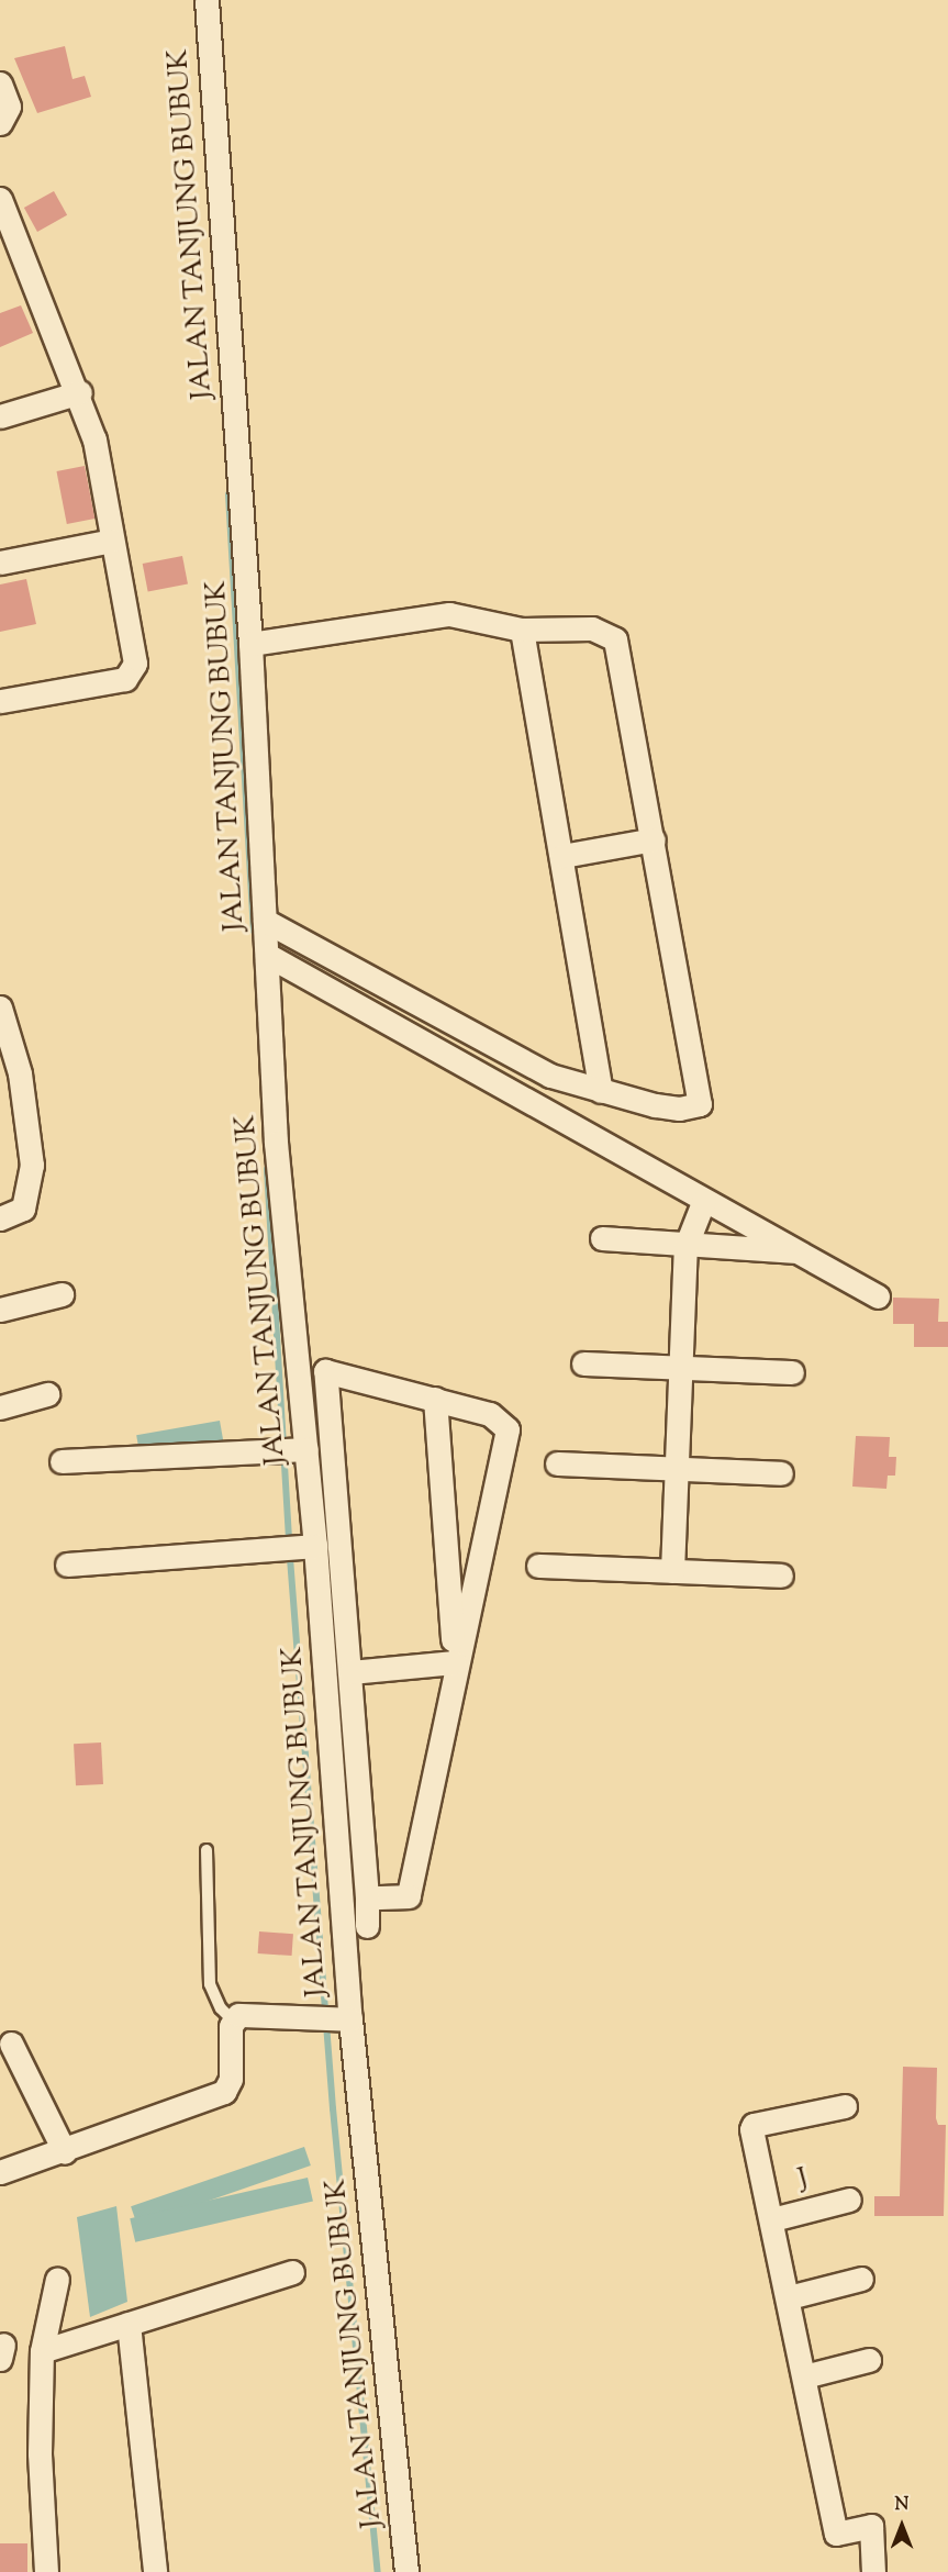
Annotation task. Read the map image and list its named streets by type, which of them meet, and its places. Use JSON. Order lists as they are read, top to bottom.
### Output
{
  "streets": {
    "street": ["JALAN TANJUNG BUBUK", "J"]
  },
  "north": "top"
}
